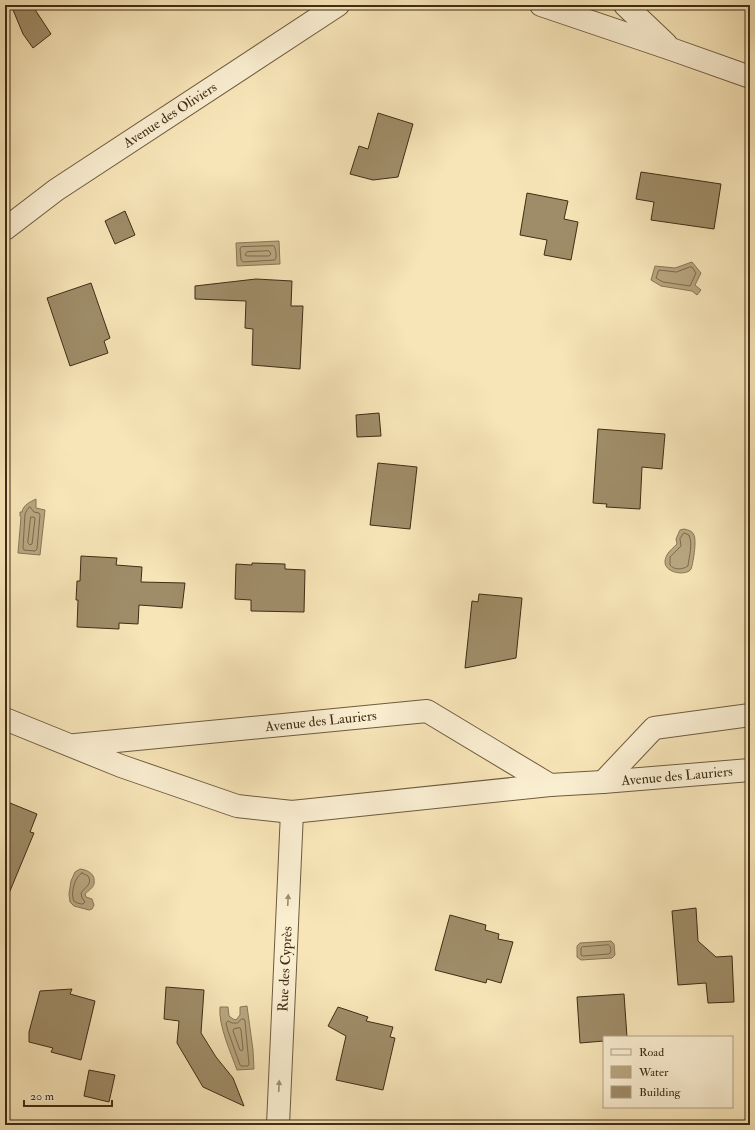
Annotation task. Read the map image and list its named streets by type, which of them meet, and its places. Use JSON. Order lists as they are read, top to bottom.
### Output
{
  "streets": {
    "street": ["Avenue des Oliviers", "Avenue des Lauriers", "Rue des Cyprès"]
  },
  "crossings": [
    ["Avenue des Lauriers", "Rue des Cyprès"]
  ],
  "one_way": ["Rue des Cyprès"],
  "legend": ["Road", "Water", "Building"],
  "scale_bar": "20 m"
}
